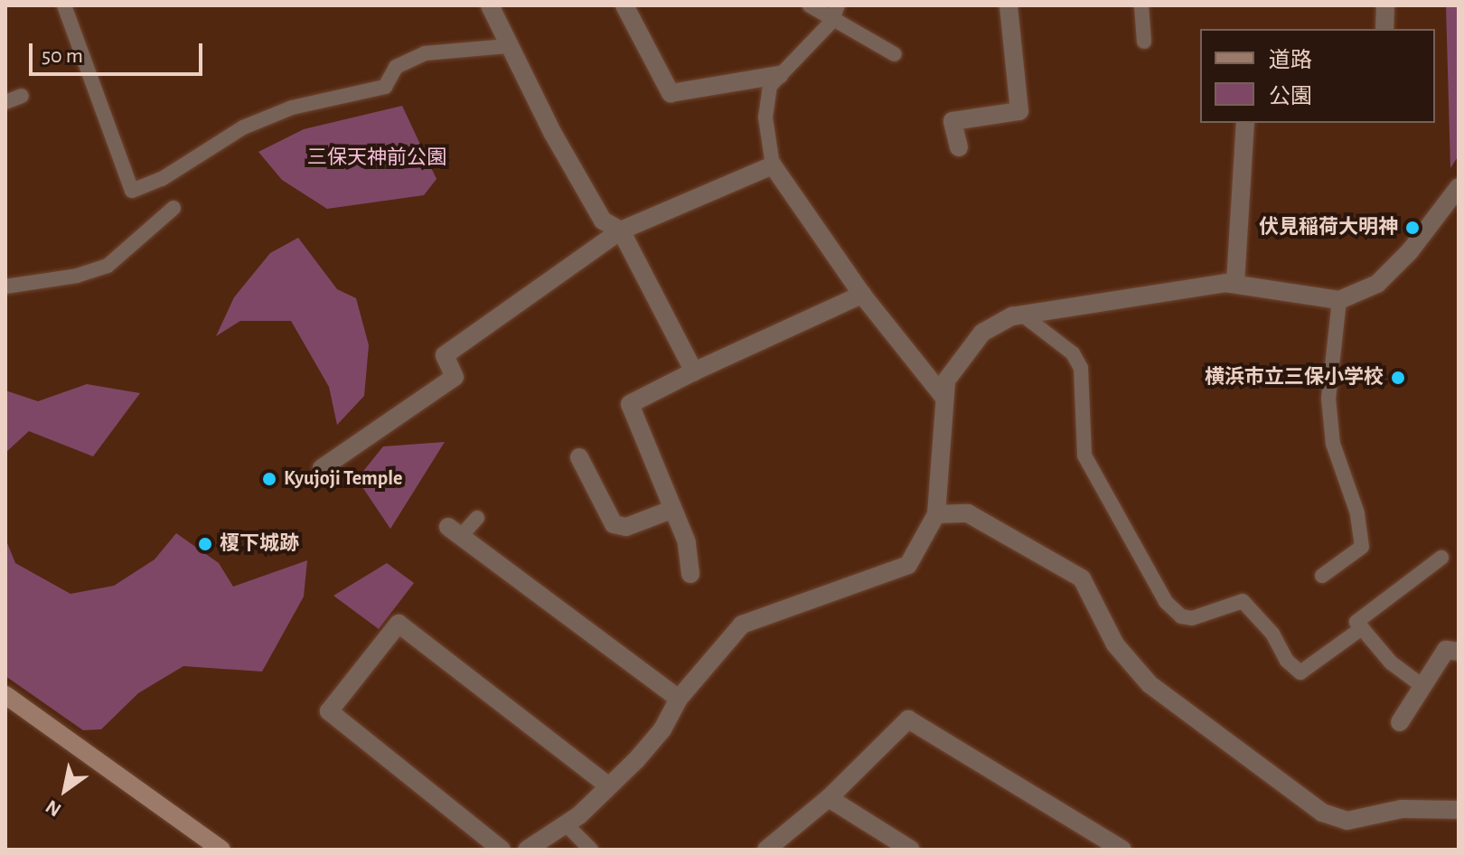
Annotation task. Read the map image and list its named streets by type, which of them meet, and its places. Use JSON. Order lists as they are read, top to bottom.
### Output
{
  "parks": ["三保天神前公園"],
  "places": [
    "伏見稲荷大明神",
    "横浜市立三保小学校",
    "Kyujoji Temple",
    "榎下城跡"
  ],
  "legend": ["道路", "公園"],
  "scale_bar": "50 m",
  "north": "bottom left"
}
